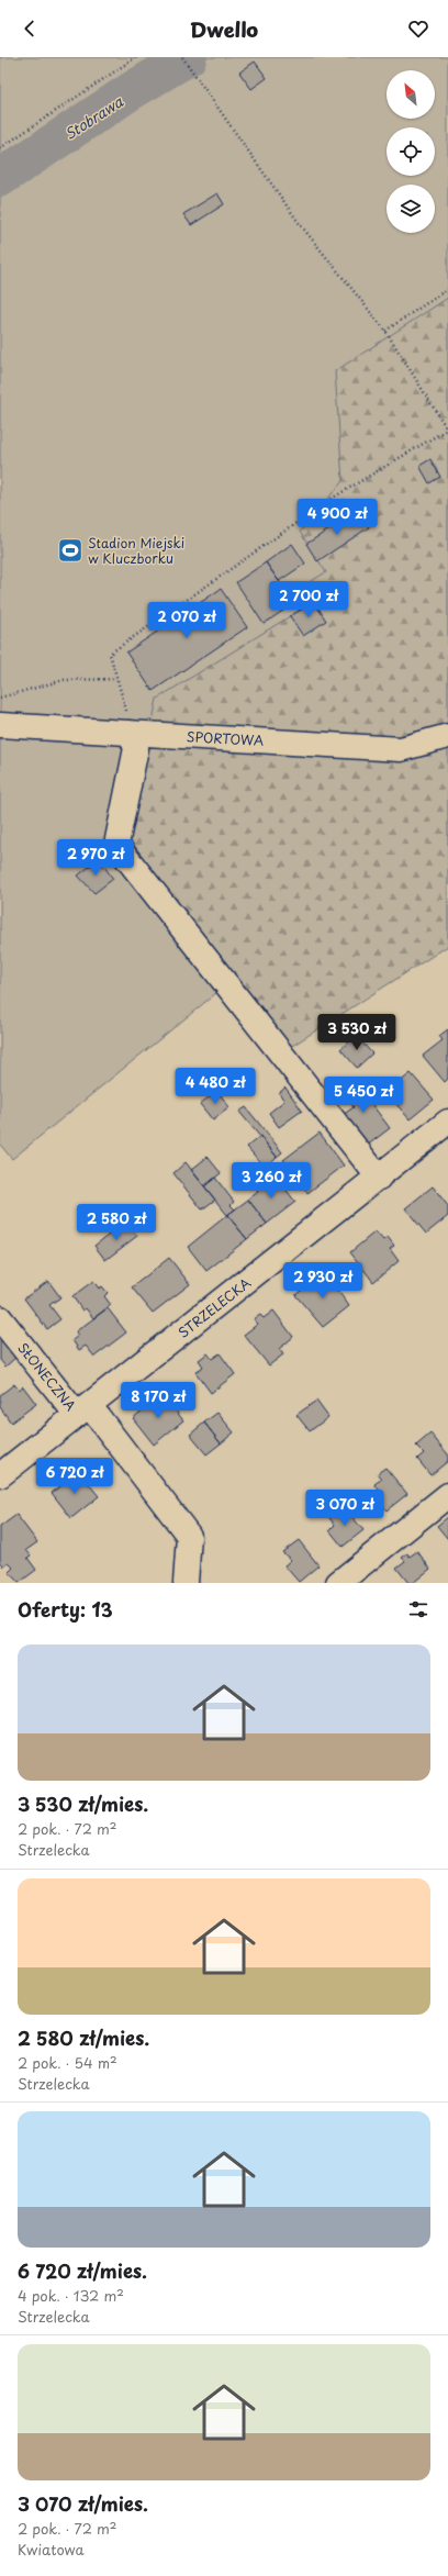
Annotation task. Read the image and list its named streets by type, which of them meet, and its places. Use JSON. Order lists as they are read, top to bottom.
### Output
{
  "streets": {
    "street": ["SPORTOWA", "STRZELECKA", "SŁONECZNA"]
  },
  "crossings": [
    ["STRZELECKA", "SŁONECZNA"]
  ],
  "water": ["Stobrawa"],
  "places": {
    "sports": ["Stadion Miejski w Kluczborku"]
  },
  "north": "top left",
  "page": {
    "header": "Dwello",
    "price": [
      "4 900 zł",
      "2 700 zł",
      "2 070 zł",
      "2 970 zł",
      "3 530 zł",
      "4 480 zł",
      "5 450 zł",
      "3 260 zł",
      "2 580 zł",
      "2 930 zł",
      "8 170 zł",
      "6 720 zł",
      "3 070 zł"
    ],
    "heading": "Oferty: 13",
    "list": [
      {
        "name": "3 530 zł/mies.",
        "note": "2 pok. · 72 m² · Strzelecka"
      },
      {
        "name": "2 580 zł/mies.",
        "note": "2 pok. · 54 m² · Strzelecka"
      },
      {
        "name": "6 720 zł/mies.",
        "note": "4 pok. · 132 m² · Strzelecka"
      },
      {
        "name": "3 070 zł/mies.",
        "note": "2 pok. · 72 m² · Kwiatowa"
      }
    ]
  }
}
